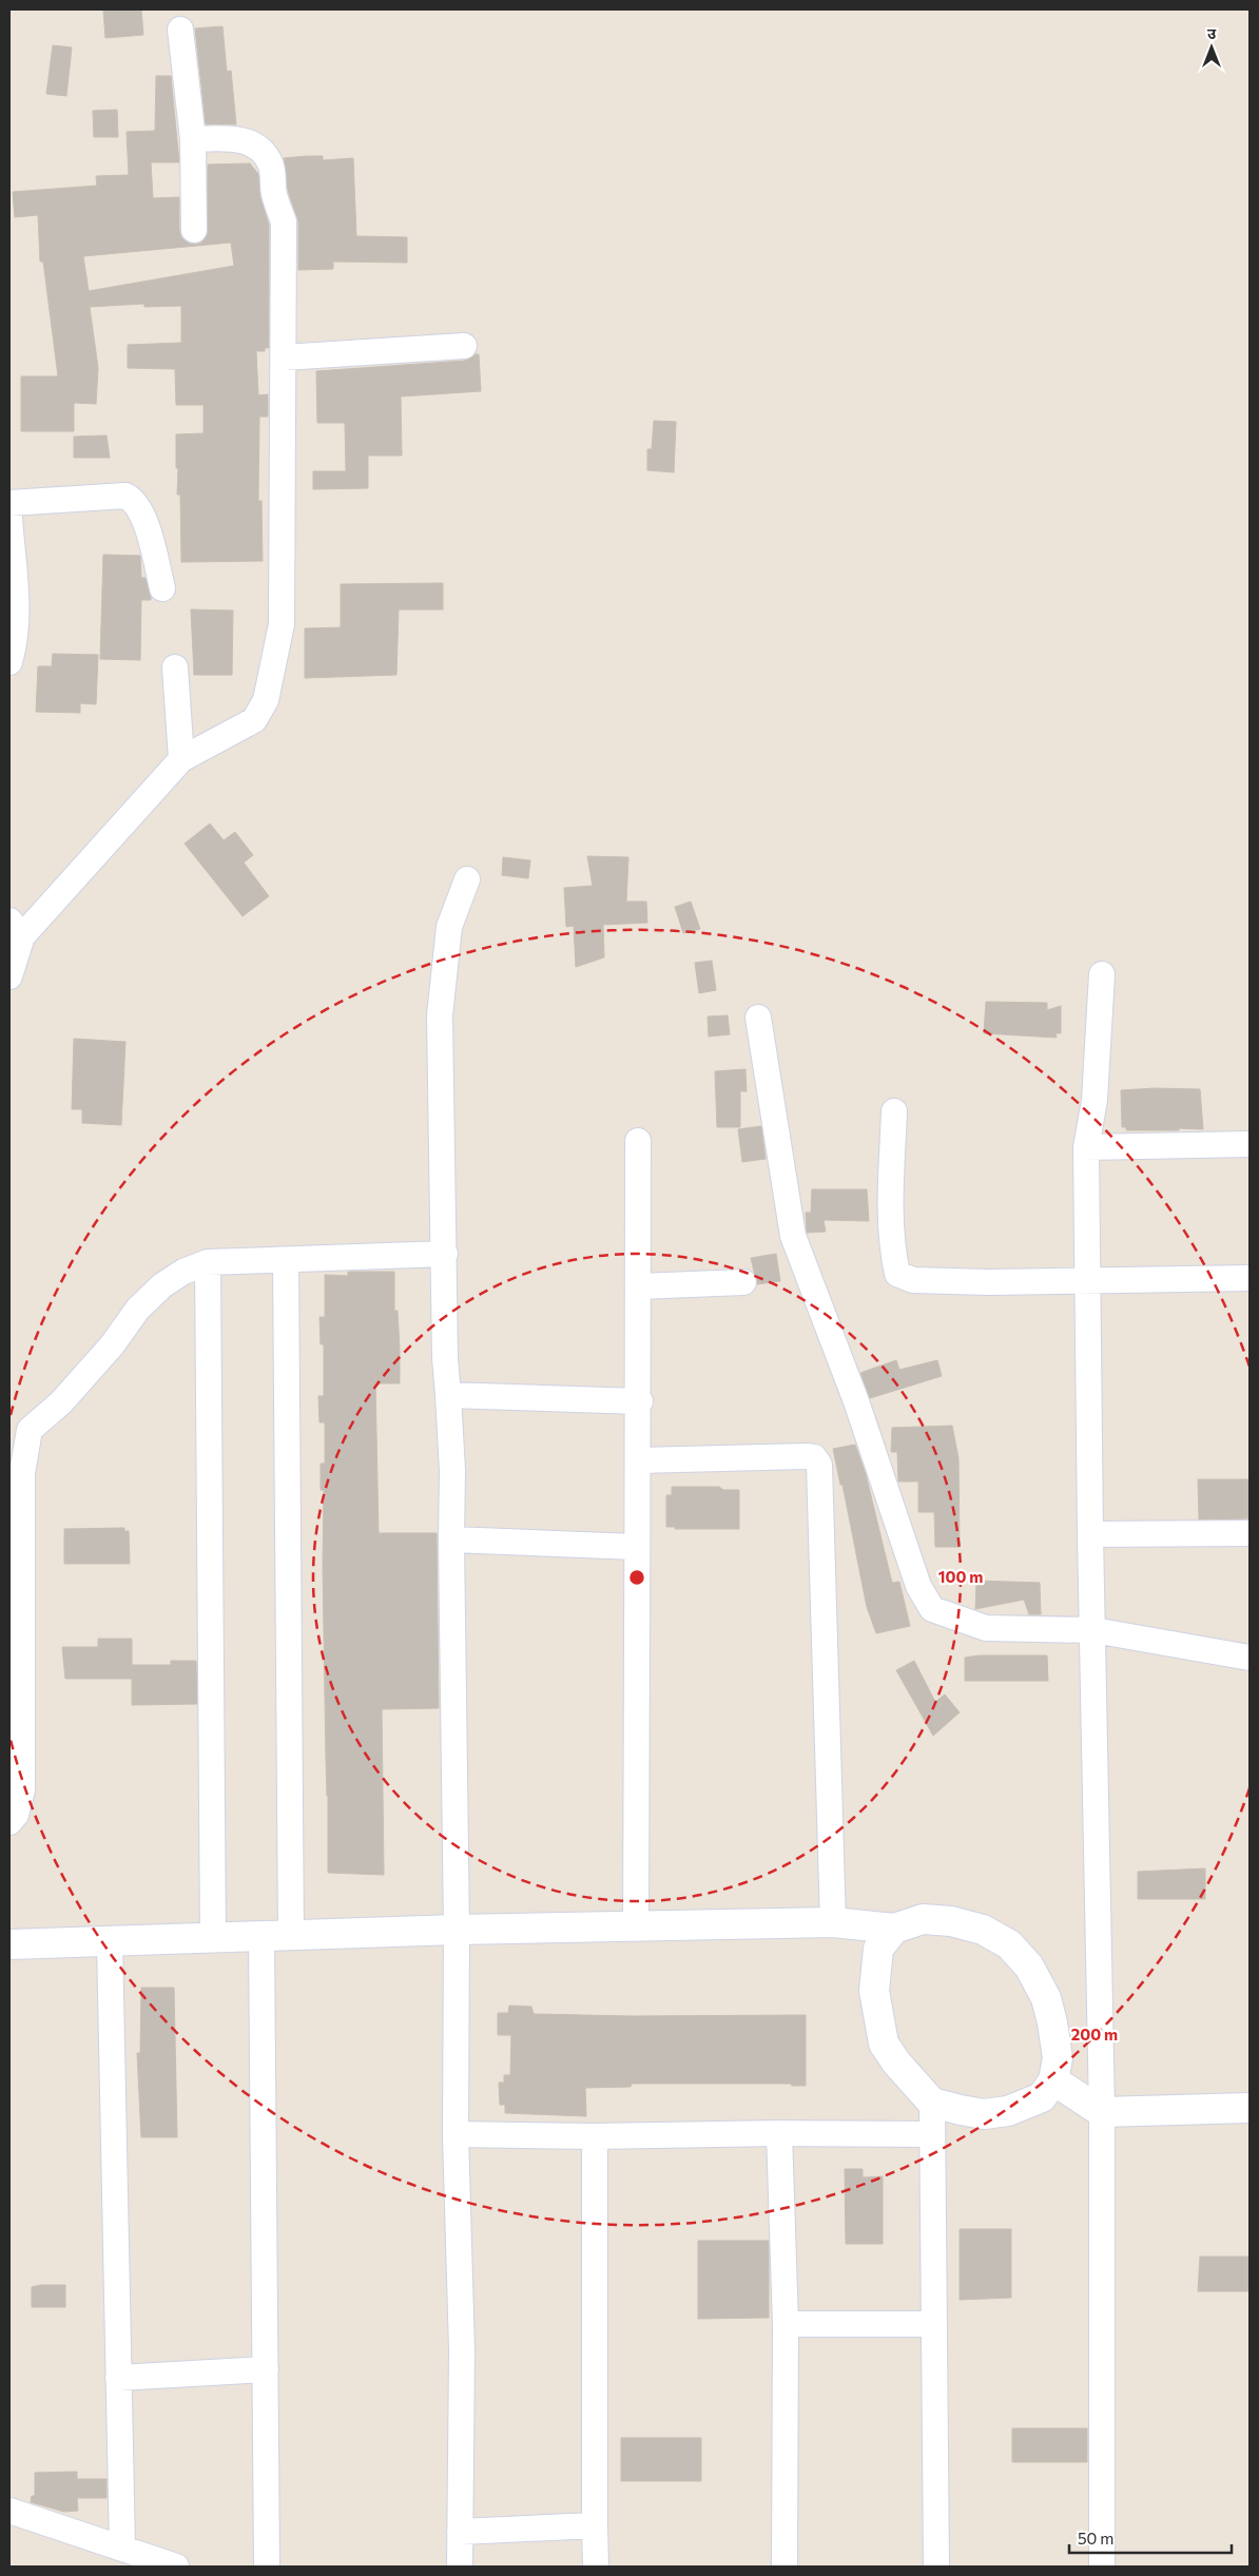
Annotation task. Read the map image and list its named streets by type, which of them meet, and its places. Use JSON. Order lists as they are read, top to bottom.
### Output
{
  "scale_bar": "50 m",
  "north": "top",
  "rings": ["100 m", "200 m"]
}
